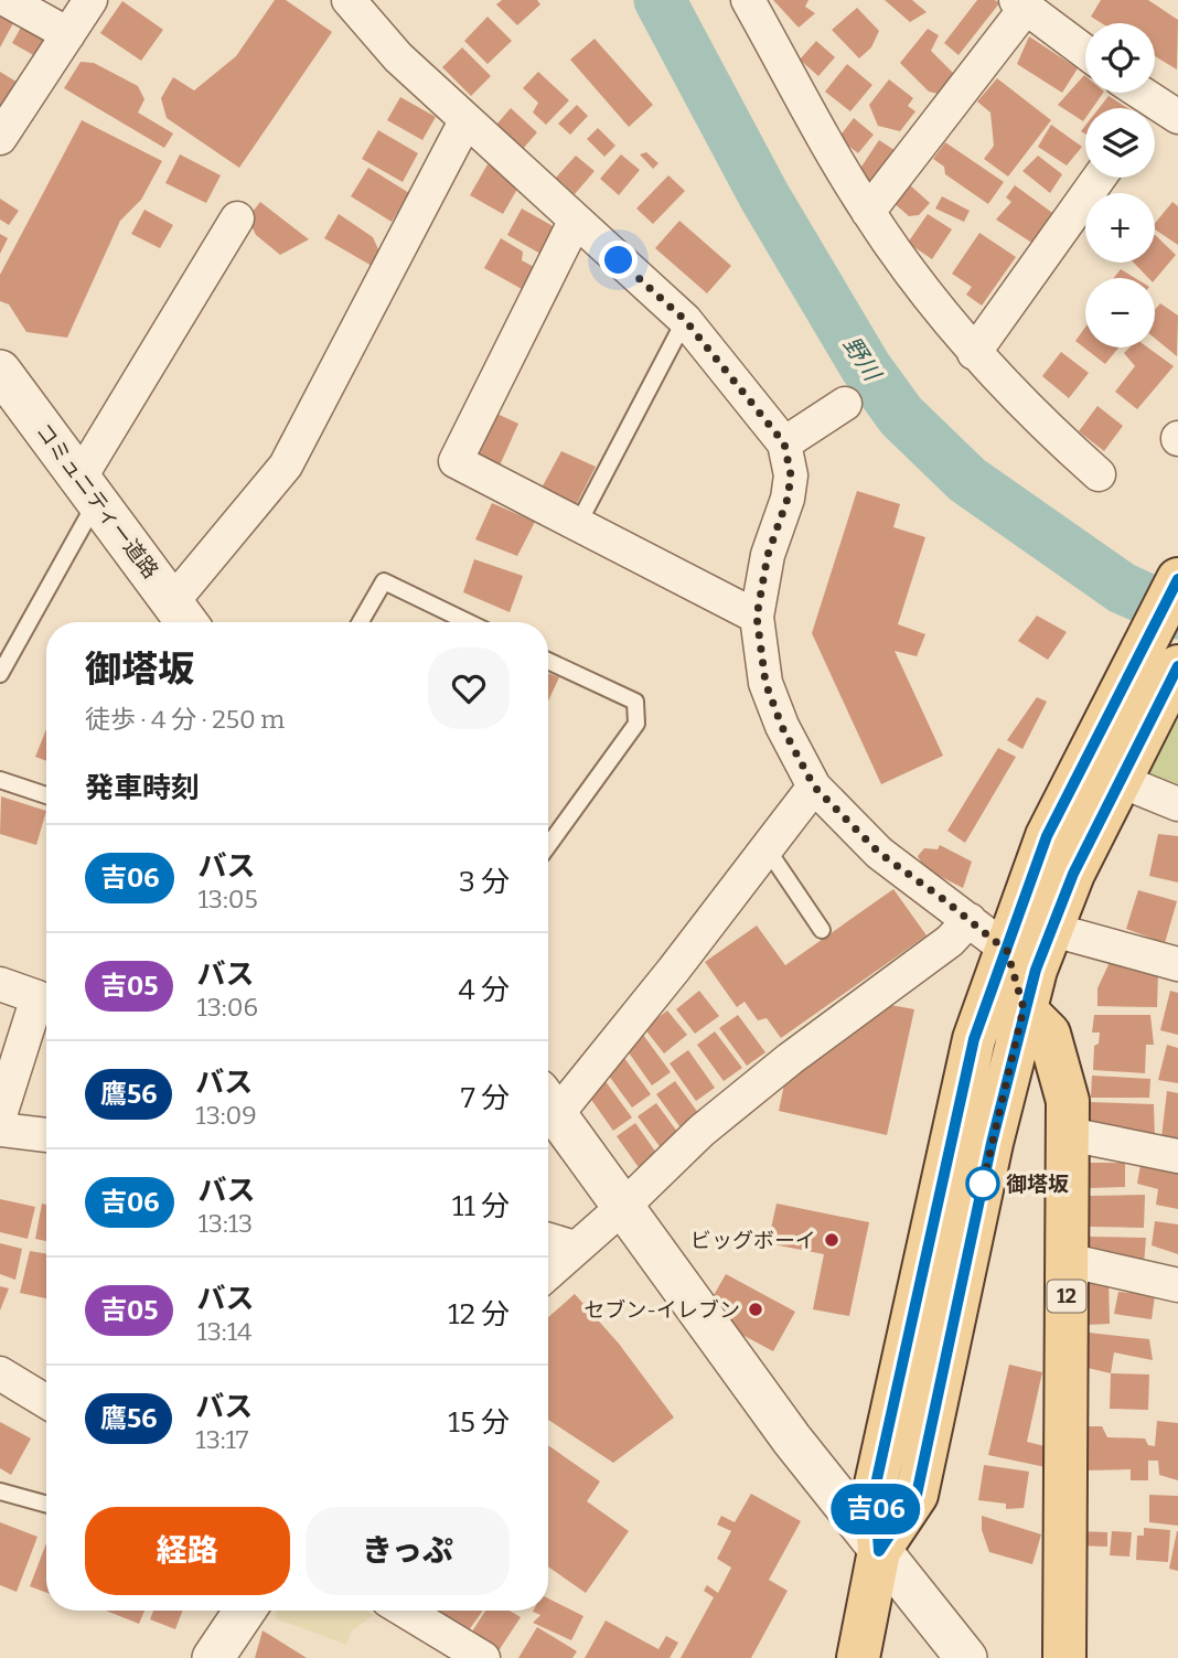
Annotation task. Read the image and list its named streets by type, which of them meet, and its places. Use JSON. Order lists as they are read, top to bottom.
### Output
{
  "streets": {
    "main road": ["12"],
    "street": ["コミュニティー道路"]
  },
  "water": ["野川"],
  "places": ["御塔坂", "ビッグボーイ", "セブン-イレブン"],
  "lines": ["bus line 吉06"],
  "page": {
    "on_map": "吉06",
    "map_buttons": ["+", "−"],
    "heading": [
      ["御塔坂", "徒歩 · 4 分 · 250 m"],
      "発車時刻"
    ],
    "list": [
      {
        "mark": "吉06",
        "name": "バス",
        "note": "13:05",
        "value": "3 分"
      },
      {
        "mark": "吉05",
        "name": "バス",
        "note": "13:06",
        "value": "4 分"
      },
      {
        "mark": "鷹56",
        "name": "バス",
        "note": "13:09",
        "value": "7 分"
      },
      {
        "mark": "吉06",
        "name": "バス",
        "note": "13:13",
        "value": "11 分"
      },
      {
        "mark": "吉05",
        "name": "バス",
        "note": "13:14",
        "value": "12 分"
      },
      {
        "mark": "鷹56",
        "name": "バス",
        "note": "13:17",
        "value": "15 分"
      }
    ],
    "buttons": ["経路", "きっぷ"]
  }
}
